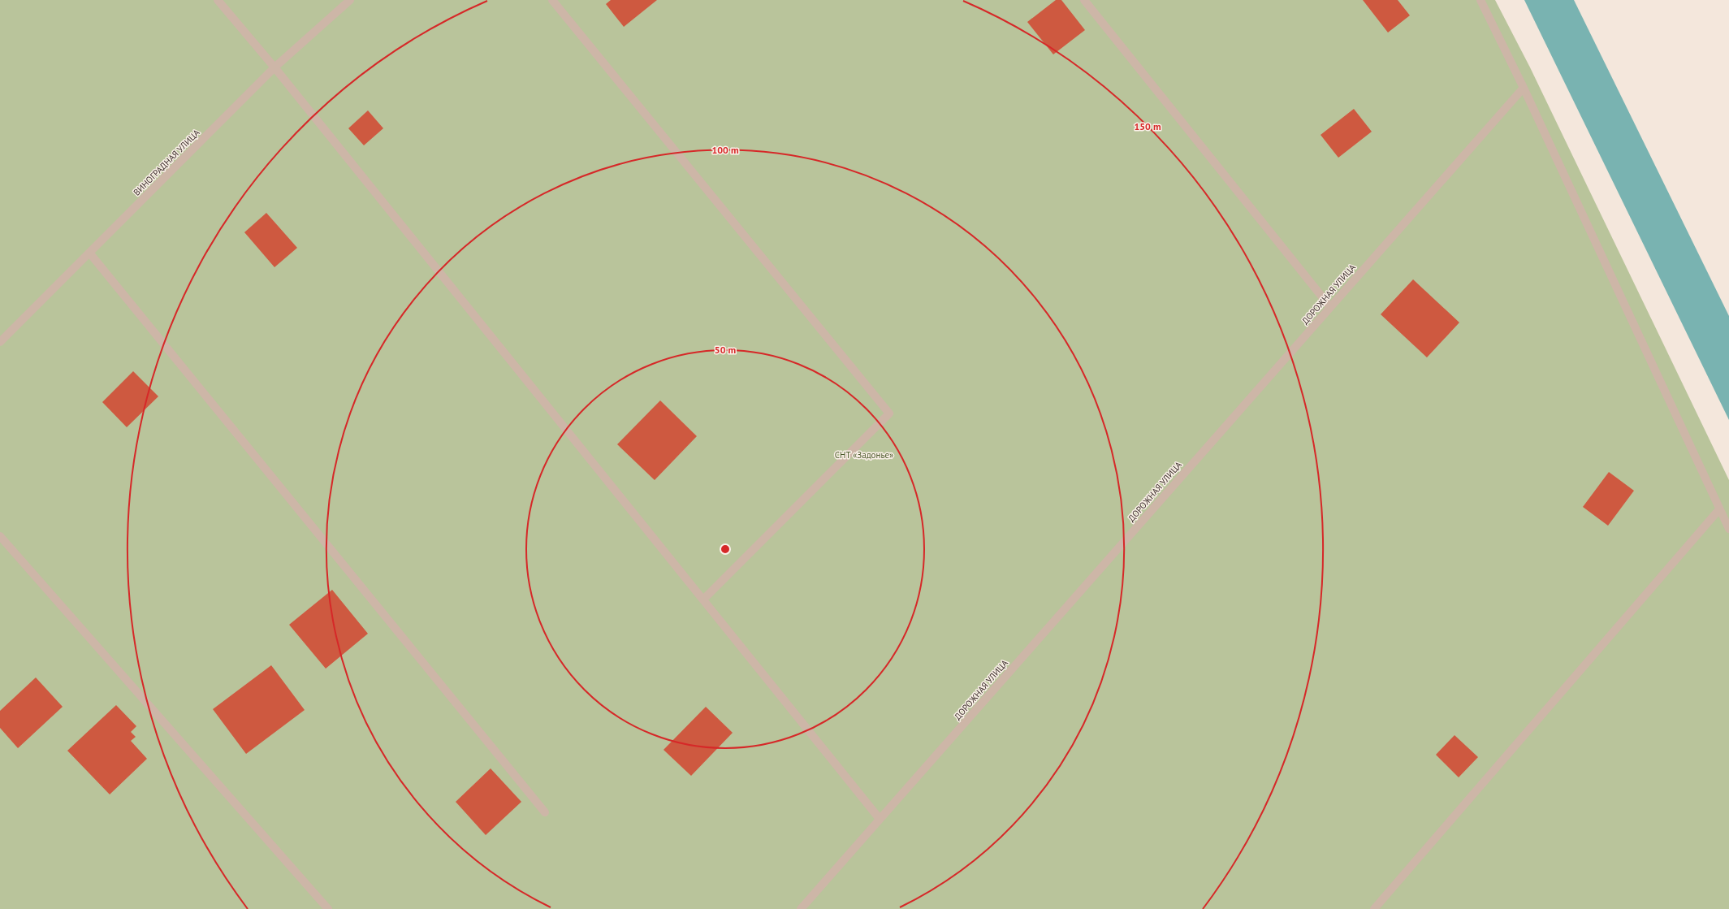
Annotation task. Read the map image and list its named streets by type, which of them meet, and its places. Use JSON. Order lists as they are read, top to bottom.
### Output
{
  "streets": {
    "street": ["ВИНОГРАДНАЯ УЛИЦА", "ДОРОЖНАЯ УЛИЦА"]
  },
  "parks": ["СНТ «Задонье»"],
  "rings": ["150 m", "100 m", "50 m"]
}
